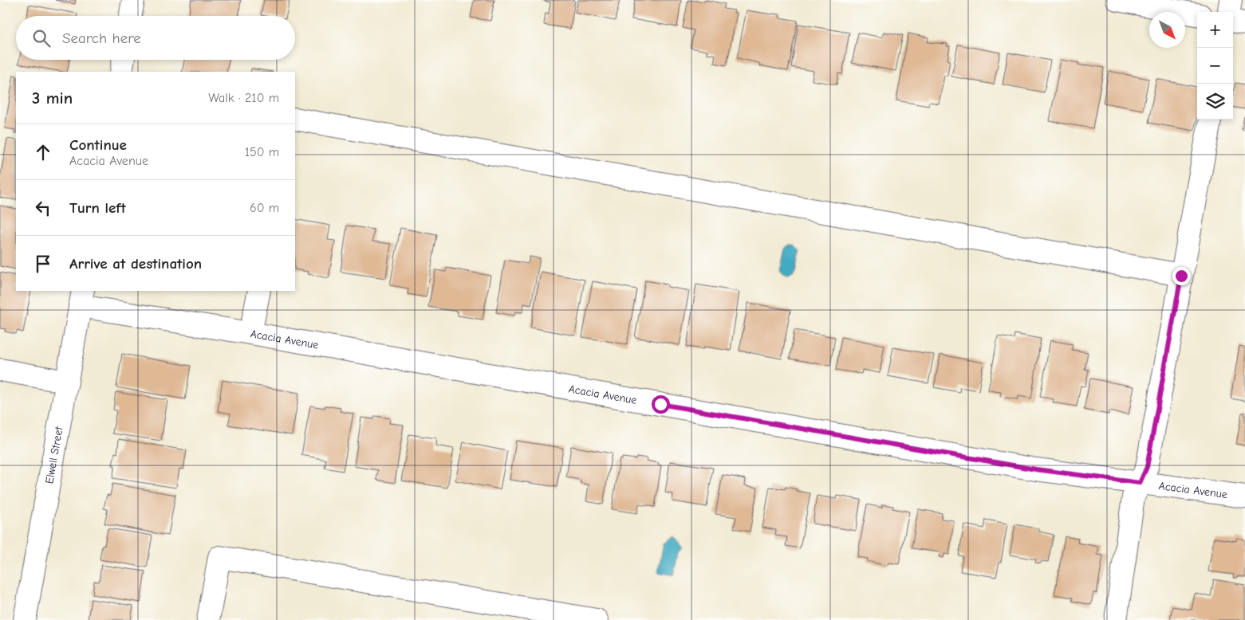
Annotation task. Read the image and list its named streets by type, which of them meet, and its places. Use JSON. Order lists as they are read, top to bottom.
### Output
{
  "streets": {
    "street": ["Acacia Avenue", "Elwell Street"]
  },
  "crossings": [
    ["Acacia Avenue", "Elwell Street"]
  ],
  "north": "bottom right",
  "page": {
    "map_buttons": ["+", "−"],
    "search": "Search here",
    "heading": ["3 min", "Walk · 210 m"],
    "list": [
      ["Continue", "Acacia Avenue", "150 m"],
      ["Turn left", "60 m"],
      "Arrive at destination"
    ]
  }
}
